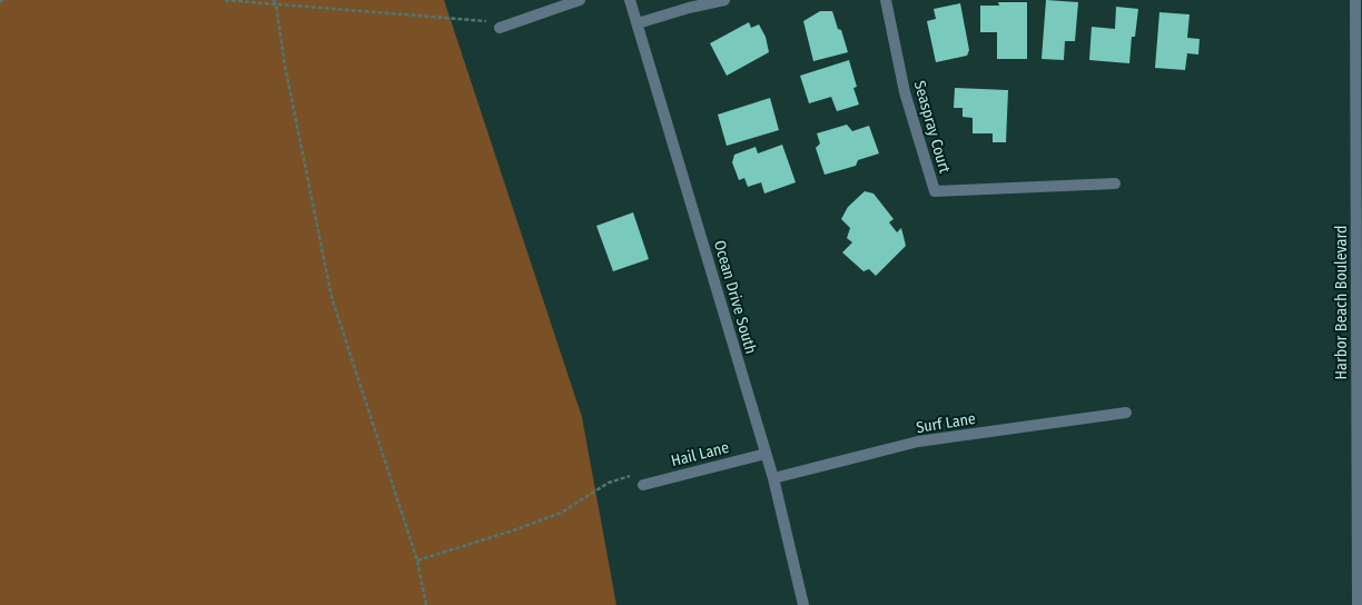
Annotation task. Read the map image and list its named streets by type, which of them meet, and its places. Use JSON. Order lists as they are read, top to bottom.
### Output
{
  "streets": {
    "street": [
      "Seaspray Court",
      "Ocean Drive South",
      "Harbor Beach Boulevard",
      "Surf Lane",
      "Hail Lane"
    ]
  },
  "crossings": [
    ["Ocean Drive South", "Surf Lane"],
    ["Ocean Drive South", "Hail Lane"]
  ]
}
